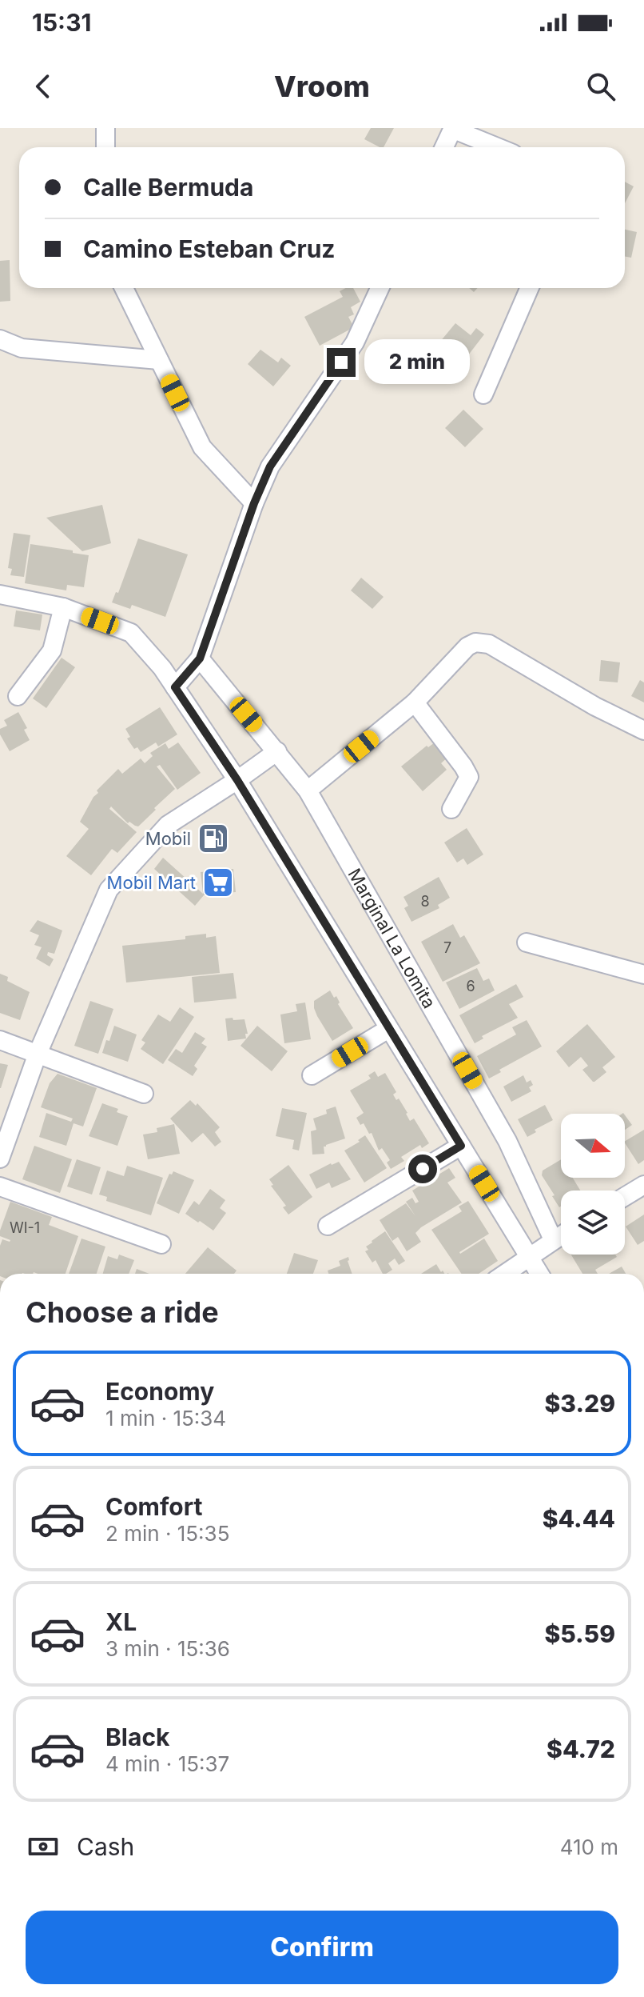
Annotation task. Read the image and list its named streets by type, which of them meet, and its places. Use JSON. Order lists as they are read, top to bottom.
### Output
{
  "streets": {
    "street": ["Marginal La Lomita"]
  },
  "places": {
    "fuel station": ["Mobil"],
    "supermarket": ["Mobil Mart"]
  },
  "house_numbers": [
    "8",
    "7",
    "6",
    "WI-1"
  ],
  "north": "right",
  "page": {
    "status": "15:31",
    "header": "Vroom",
    "banner": ["Calle Bermuda", "Camino Esteban Cruz"],
    "bubble": "2 min",
    "heading": "Choose a ride",
    "list": [
      {
        "name": "Economy",
        "note": "1 min · 15:34",
        "value": "$3.29"
      },
      {
        "name": "Comfort",
        "note": "2 min · 15:35",
        "value": "$4.44"
      },
      {
        "name": "XL",
        "note": "3 min · 15:36",
        "value": "$5.59"
      },
      {
        "name": "Black",
        "note": "4 min · 15:37",
        "value": "$4.72"
      }
    ],
    "pay": ["Cash", "410 m"],
    "buttons": "Confirm"
  }
}
